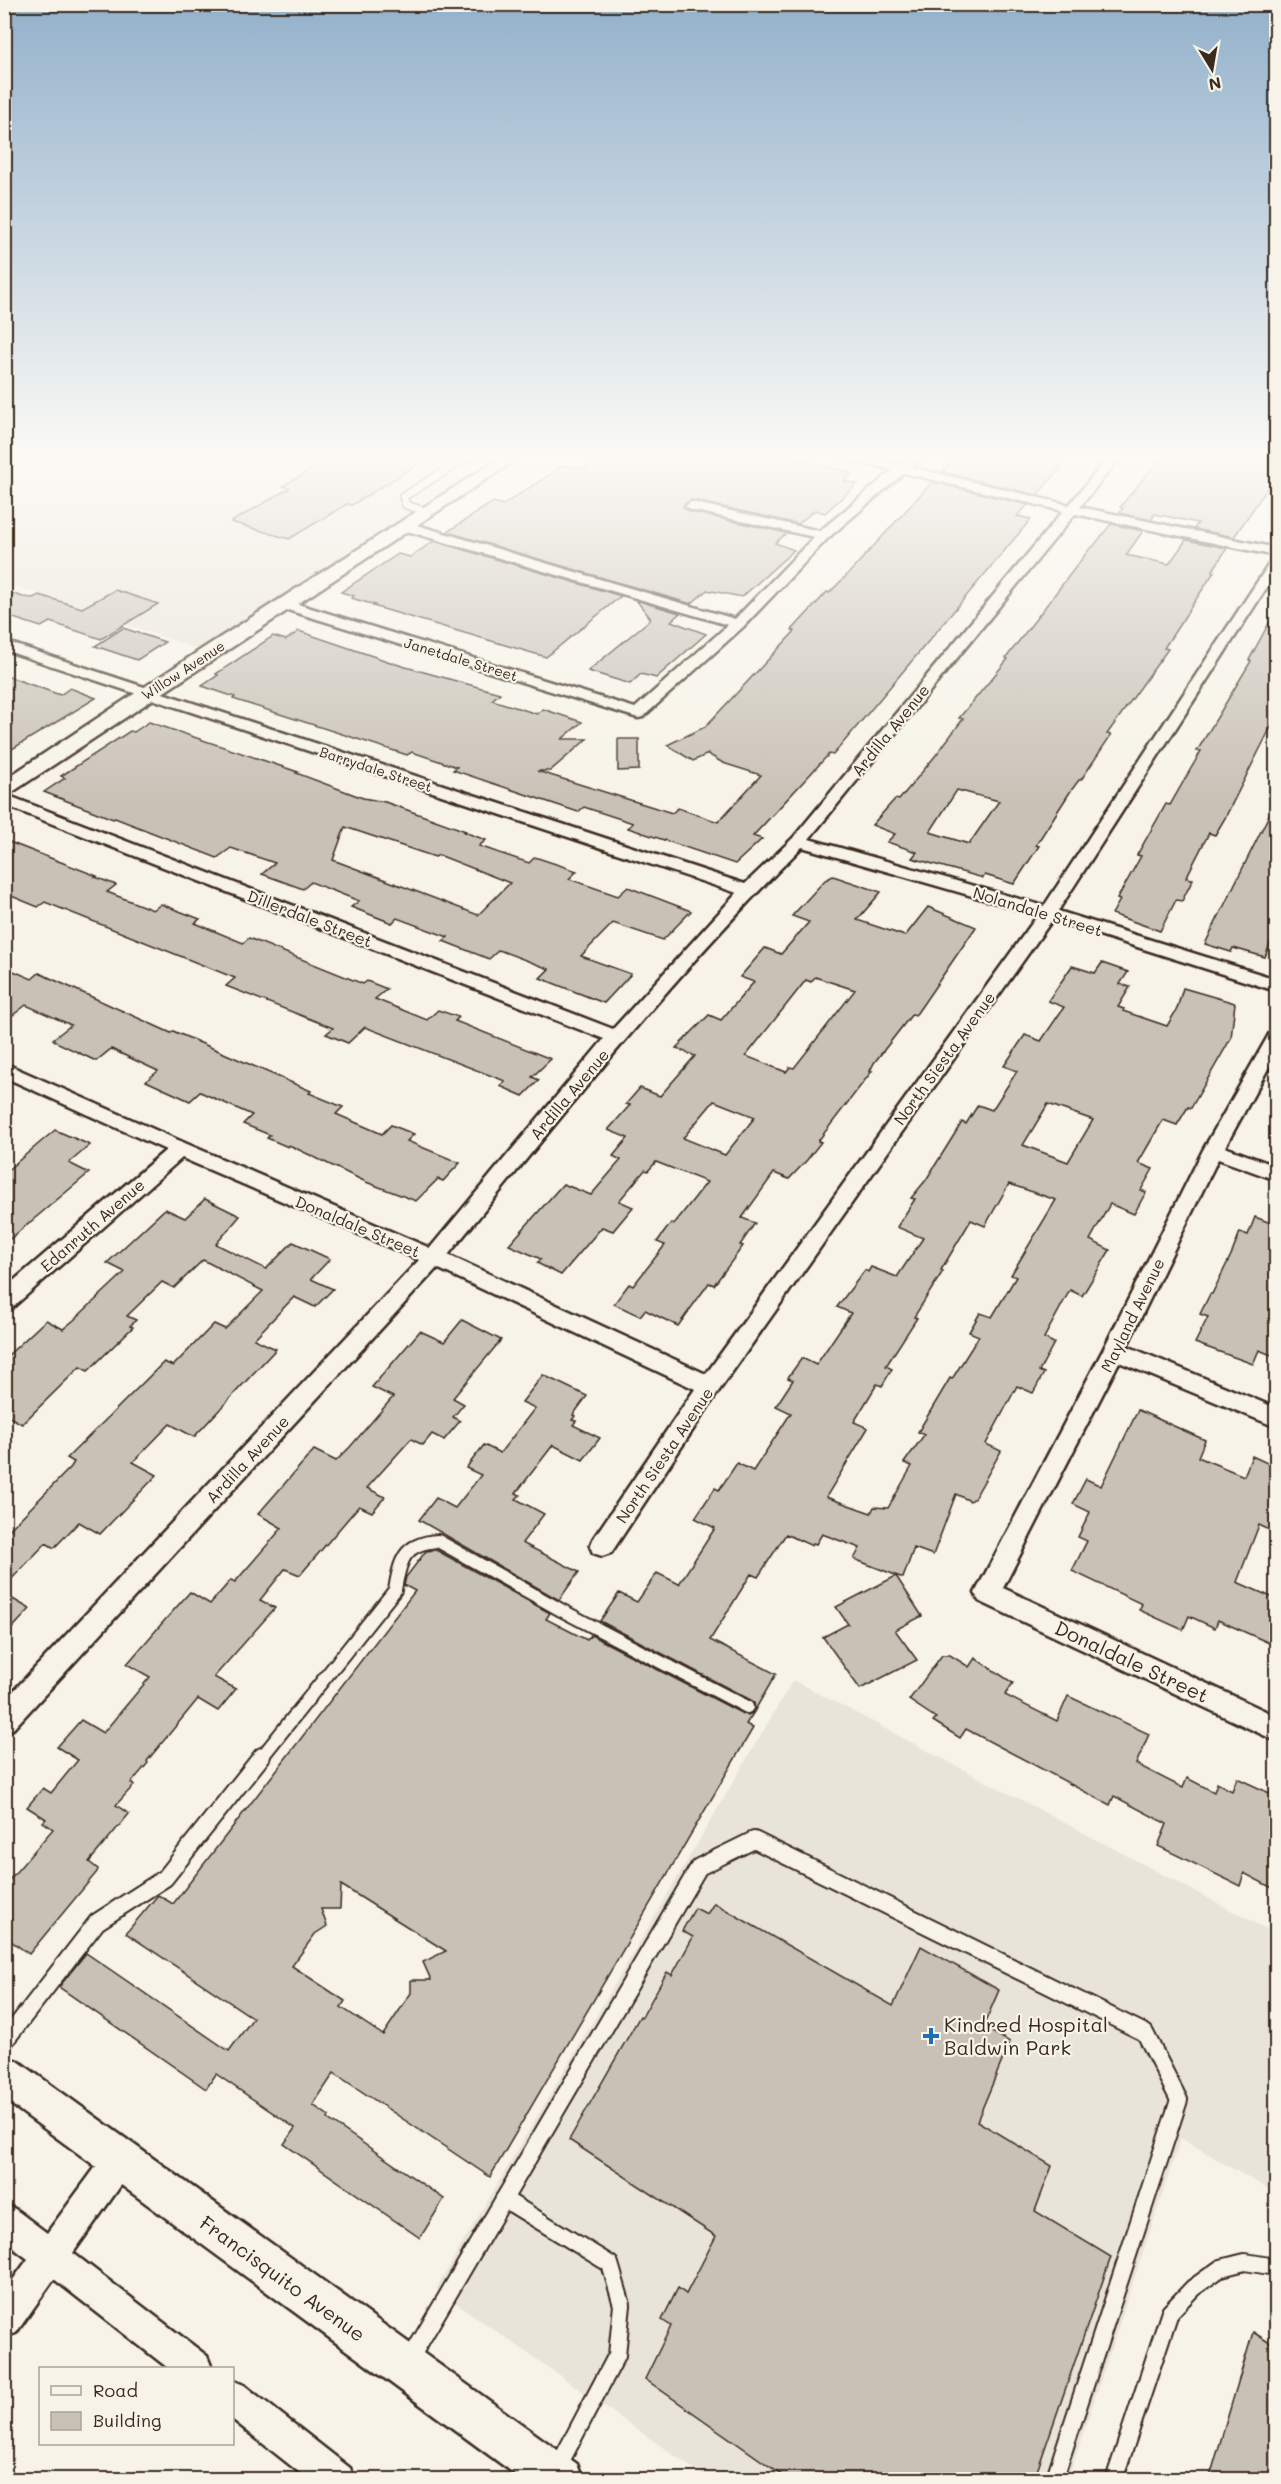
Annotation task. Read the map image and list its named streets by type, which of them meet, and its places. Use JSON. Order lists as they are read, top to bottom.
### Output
{
  "streets": {
    "street": [
      "Janetdale Street",
      "Willow Avenue",
      "Ardilla Avenue",
      "Barrydale Street",
      "Nolandale Street",
      "Dillerdale Street",
      "North Siesta Avenue",
      "Edanruth Avenue",
      "Donaldale Street",
      "Mayland Avenue",
      "Francisquito Avenue"
    ]
  },
  "crossings": [
    ["Janetdale Street", "Willow Avenue"],
    ["Willow Avenue", "Barrydale Street"],
    ["Ardilla Avenue", "Barrydale Street"],
    ["Ardilla Avenue", "Nolandale Street"],
    ["Ardilla Avenue", "Dillerdale Street"],
    ["Ardilla Avenue", "Donaldale Street"],
    ["Nolandale Street", "North Siesta Avenue"],
    ["North Siesta Avenue", "Donaldale Street"],
    ["Edanruth Avenue", "Donaldale Street"],
    ["Donaldale Street", "Mayland Avenue"]
  ],
  "places": {
    "health": ["Kindred Hospital Baldwin Park"]
  },
  "legend": ["Road", "Building"],
  "north": "bottom"
}
